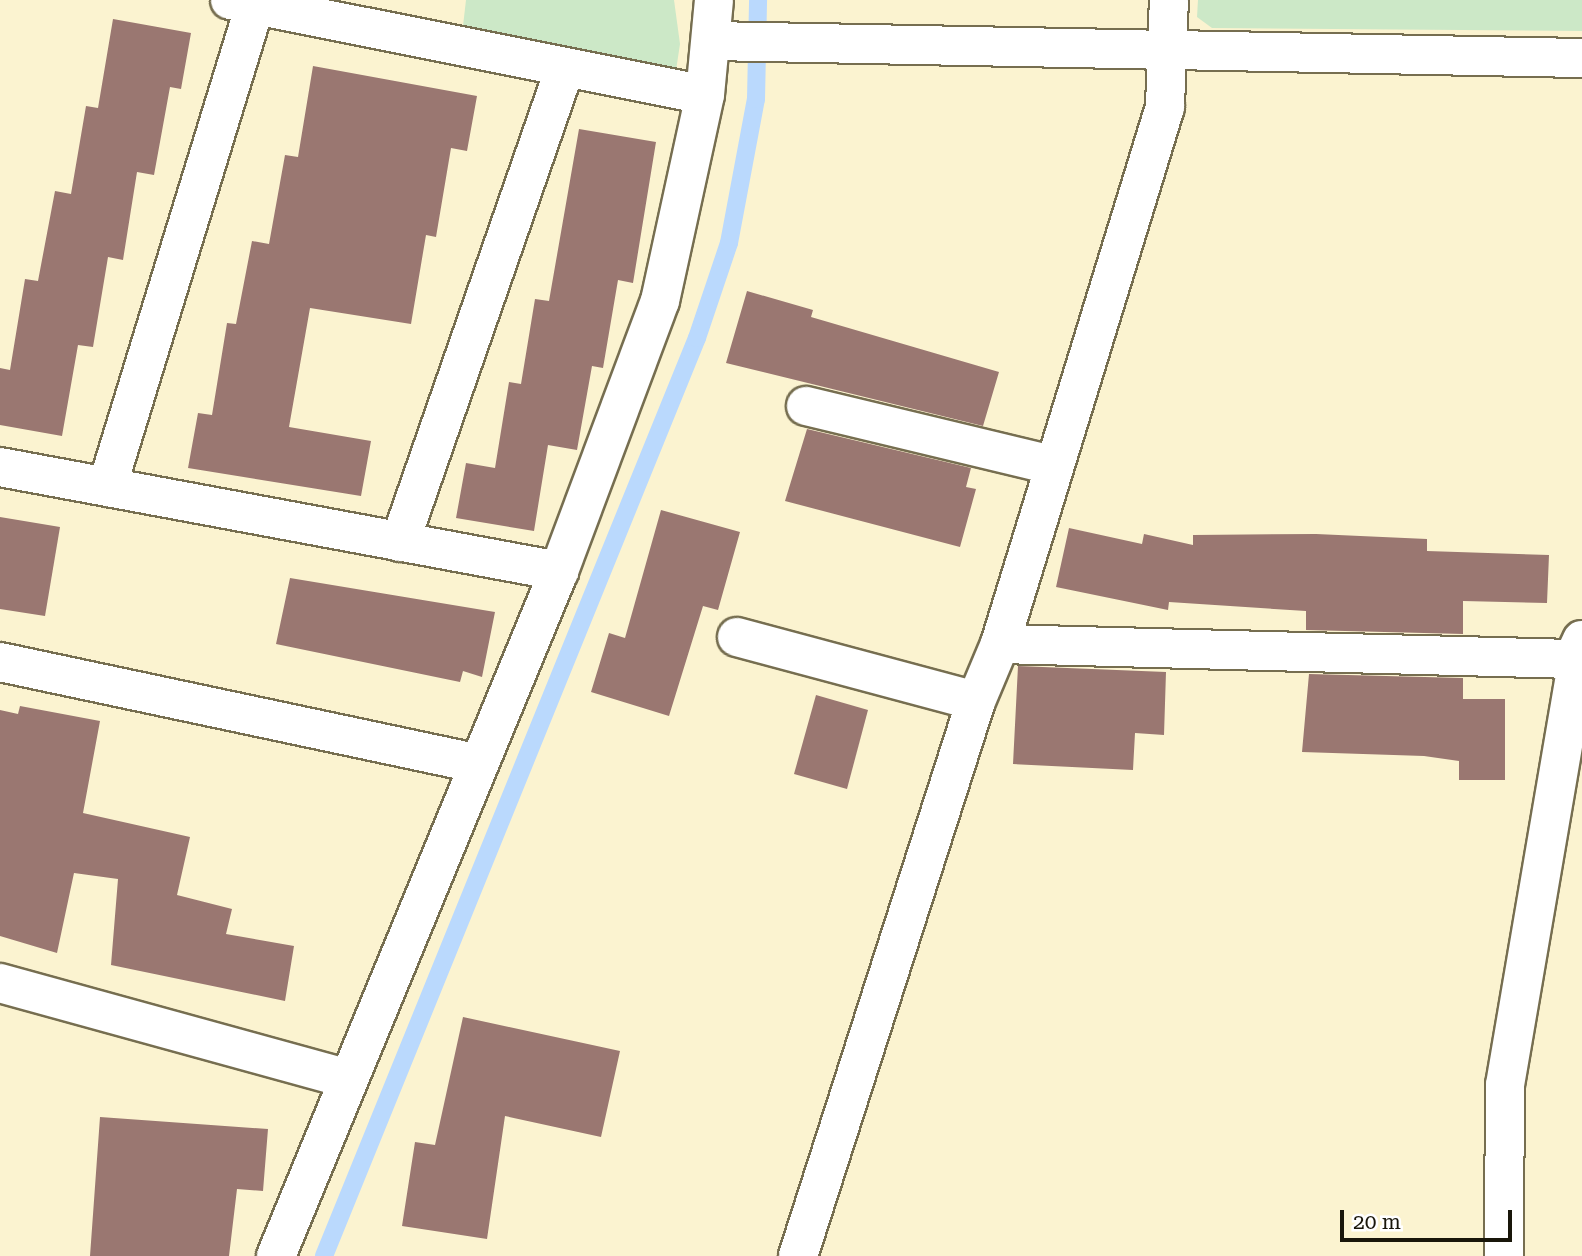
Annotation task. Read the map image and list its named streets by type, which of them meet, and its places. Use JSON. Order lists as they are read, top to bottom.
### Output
{
  "scale_bar": "20 m"
}
